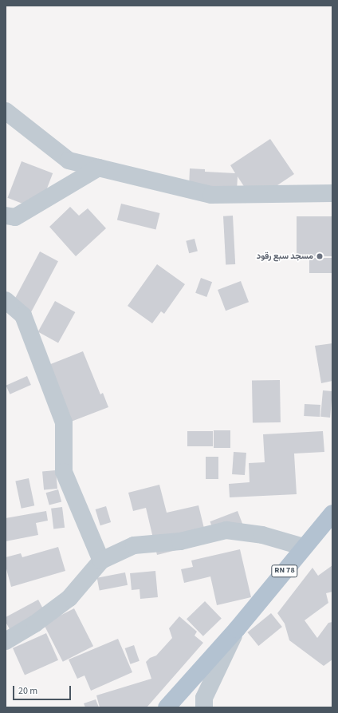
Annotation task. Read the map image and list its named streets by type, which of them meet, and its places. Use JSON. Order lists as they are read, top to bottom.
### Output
{
  "streets": {
    "main road": ["RN 78"]
  },
  "places": ["مسجد سبع رقود"],
  "scale_bar": "20 m"
}
